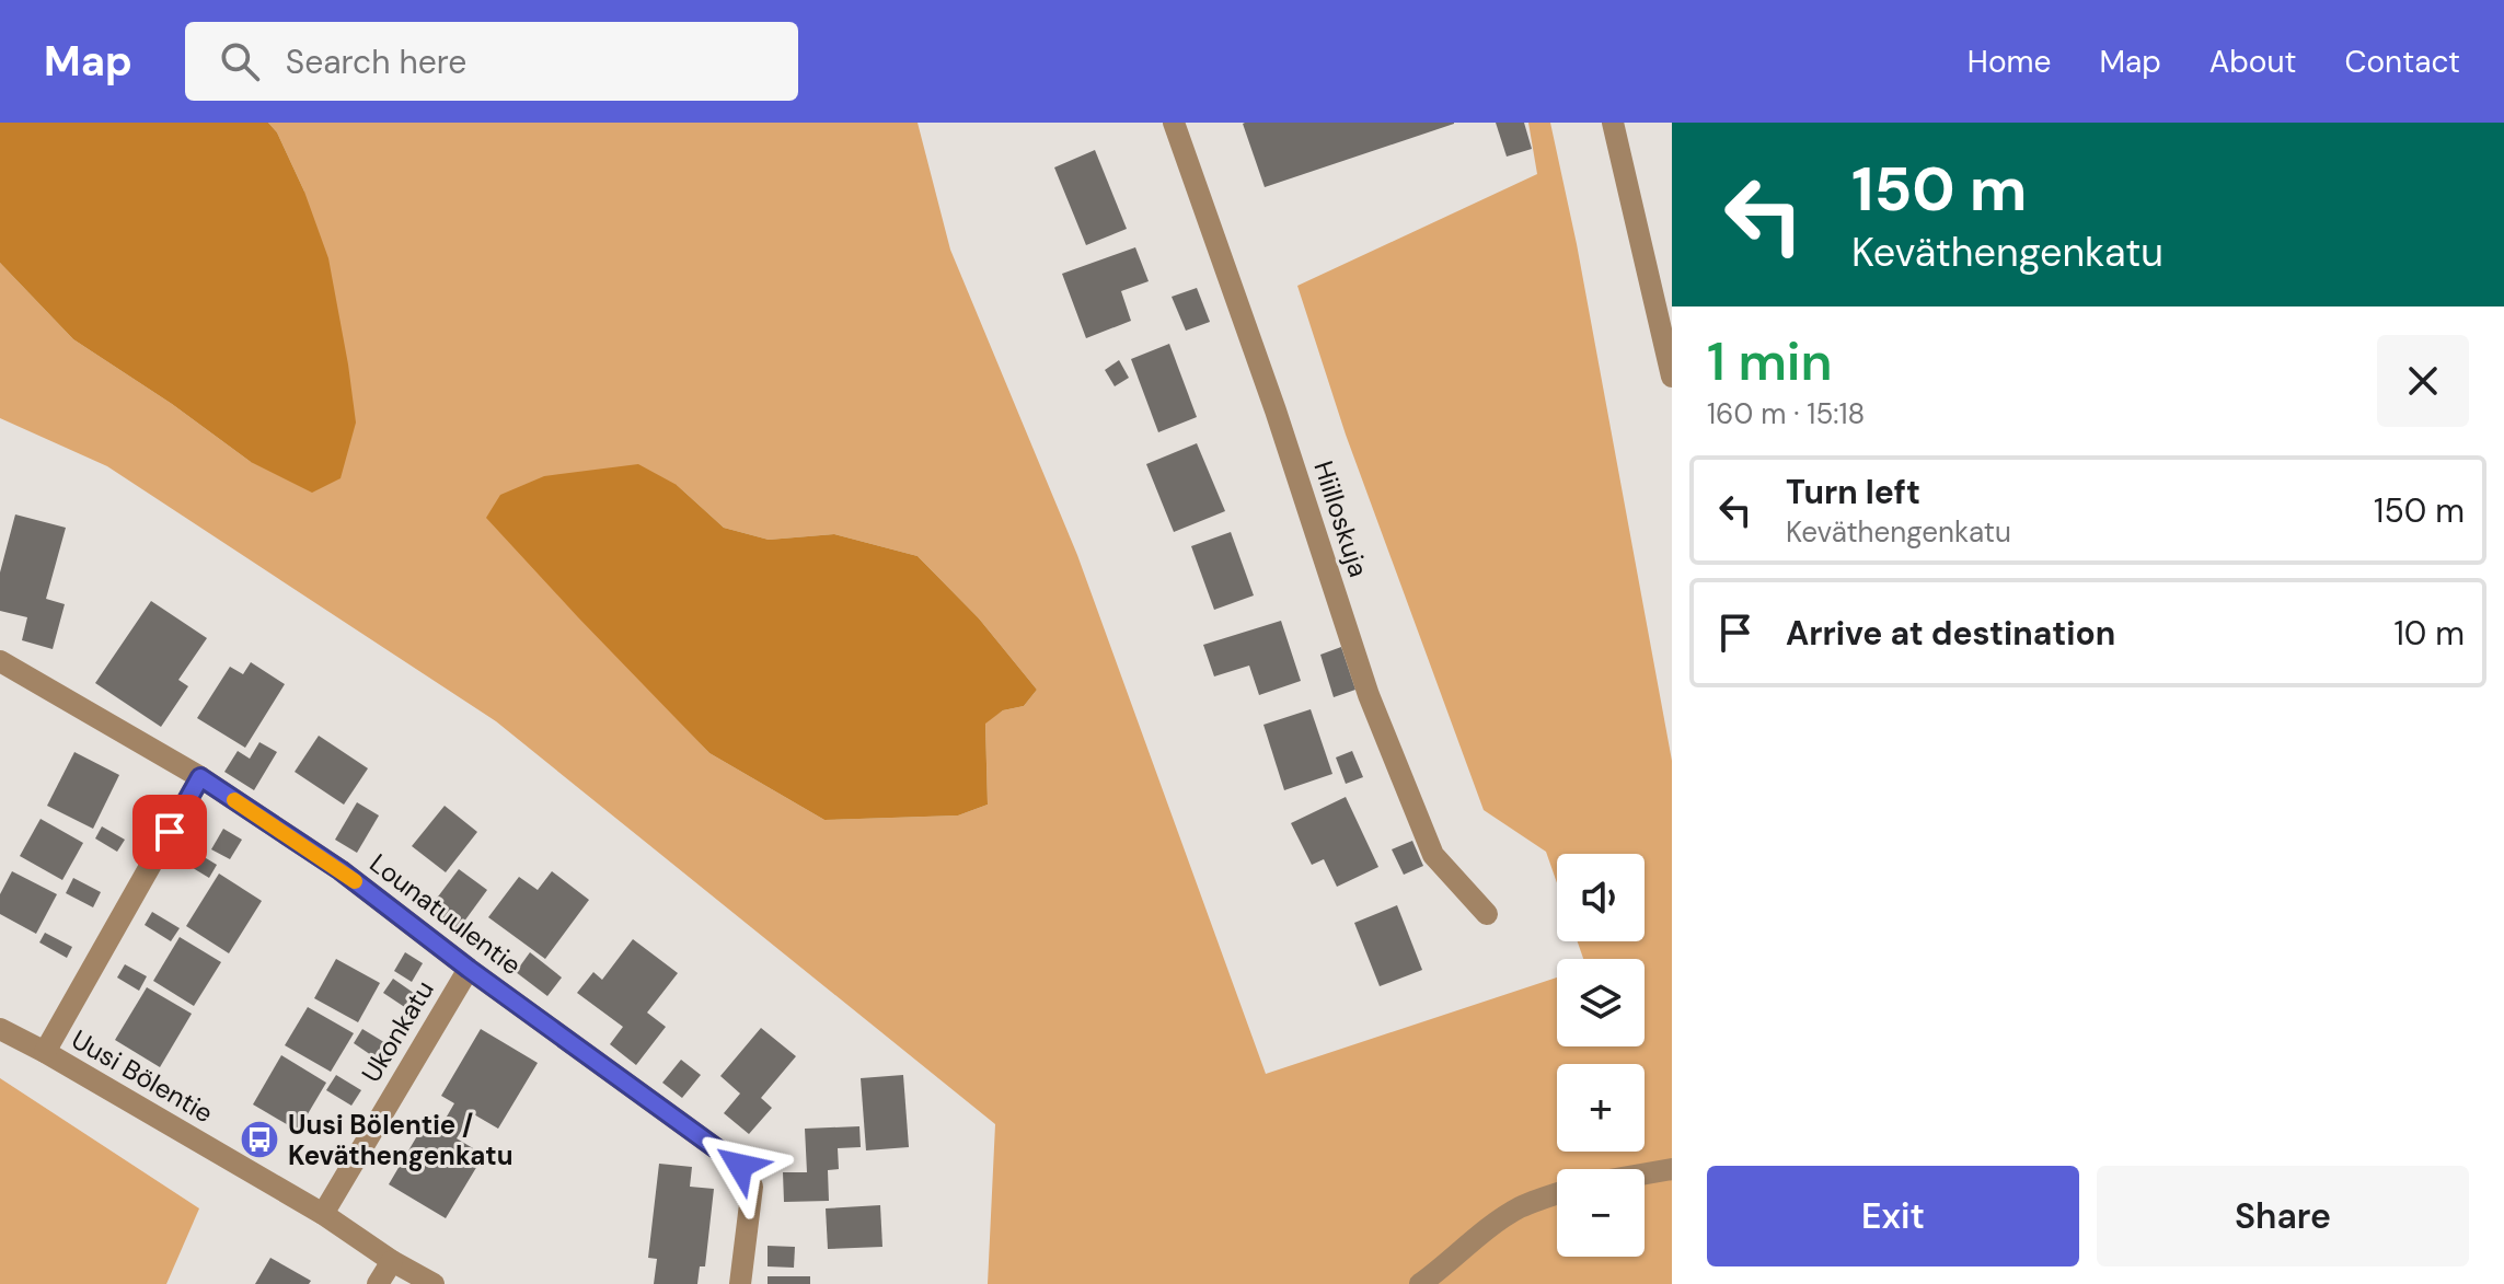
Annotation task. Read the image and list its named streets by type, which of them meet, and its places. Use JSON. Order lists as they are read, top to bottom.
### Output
{
  "streets": {
    "street": [
      "Hiilloskuja",
      "Lounatuulentie",
      "Ukonkatu",
      "Uusi Bölentie"
    ]
  },
  "crossings": [
    ["Lounatuulentie", "Ukonkatu"],
    ["Ukonkatu", "Uusi Bölentie"]
  ],
  "places": {
    "bus stop": ["Uusi Bölentie / Keväthengenkatu"]
  },
  "page": {
    "header": "Map",
    "search": "Search here",
    "nav": [
      "Home",
      "Map",
      "About",
      "Contact"
    ],
    "turn": ["150 m", "Keväthengenkatu"],
    "heading": ["1 min", "160 m · 15:18"],
    "list": [
      {
        "name": "Turn left",
        "note": "Keväthengenkatu",
        "value": "150 m"
      },
      {
        "name": "Arrive at destination",
        "value": "10 m"
      }
    ],
    "map_buttons": ["+", "−"],
    "buttons": ["Exit", "Share"]
  }
}
